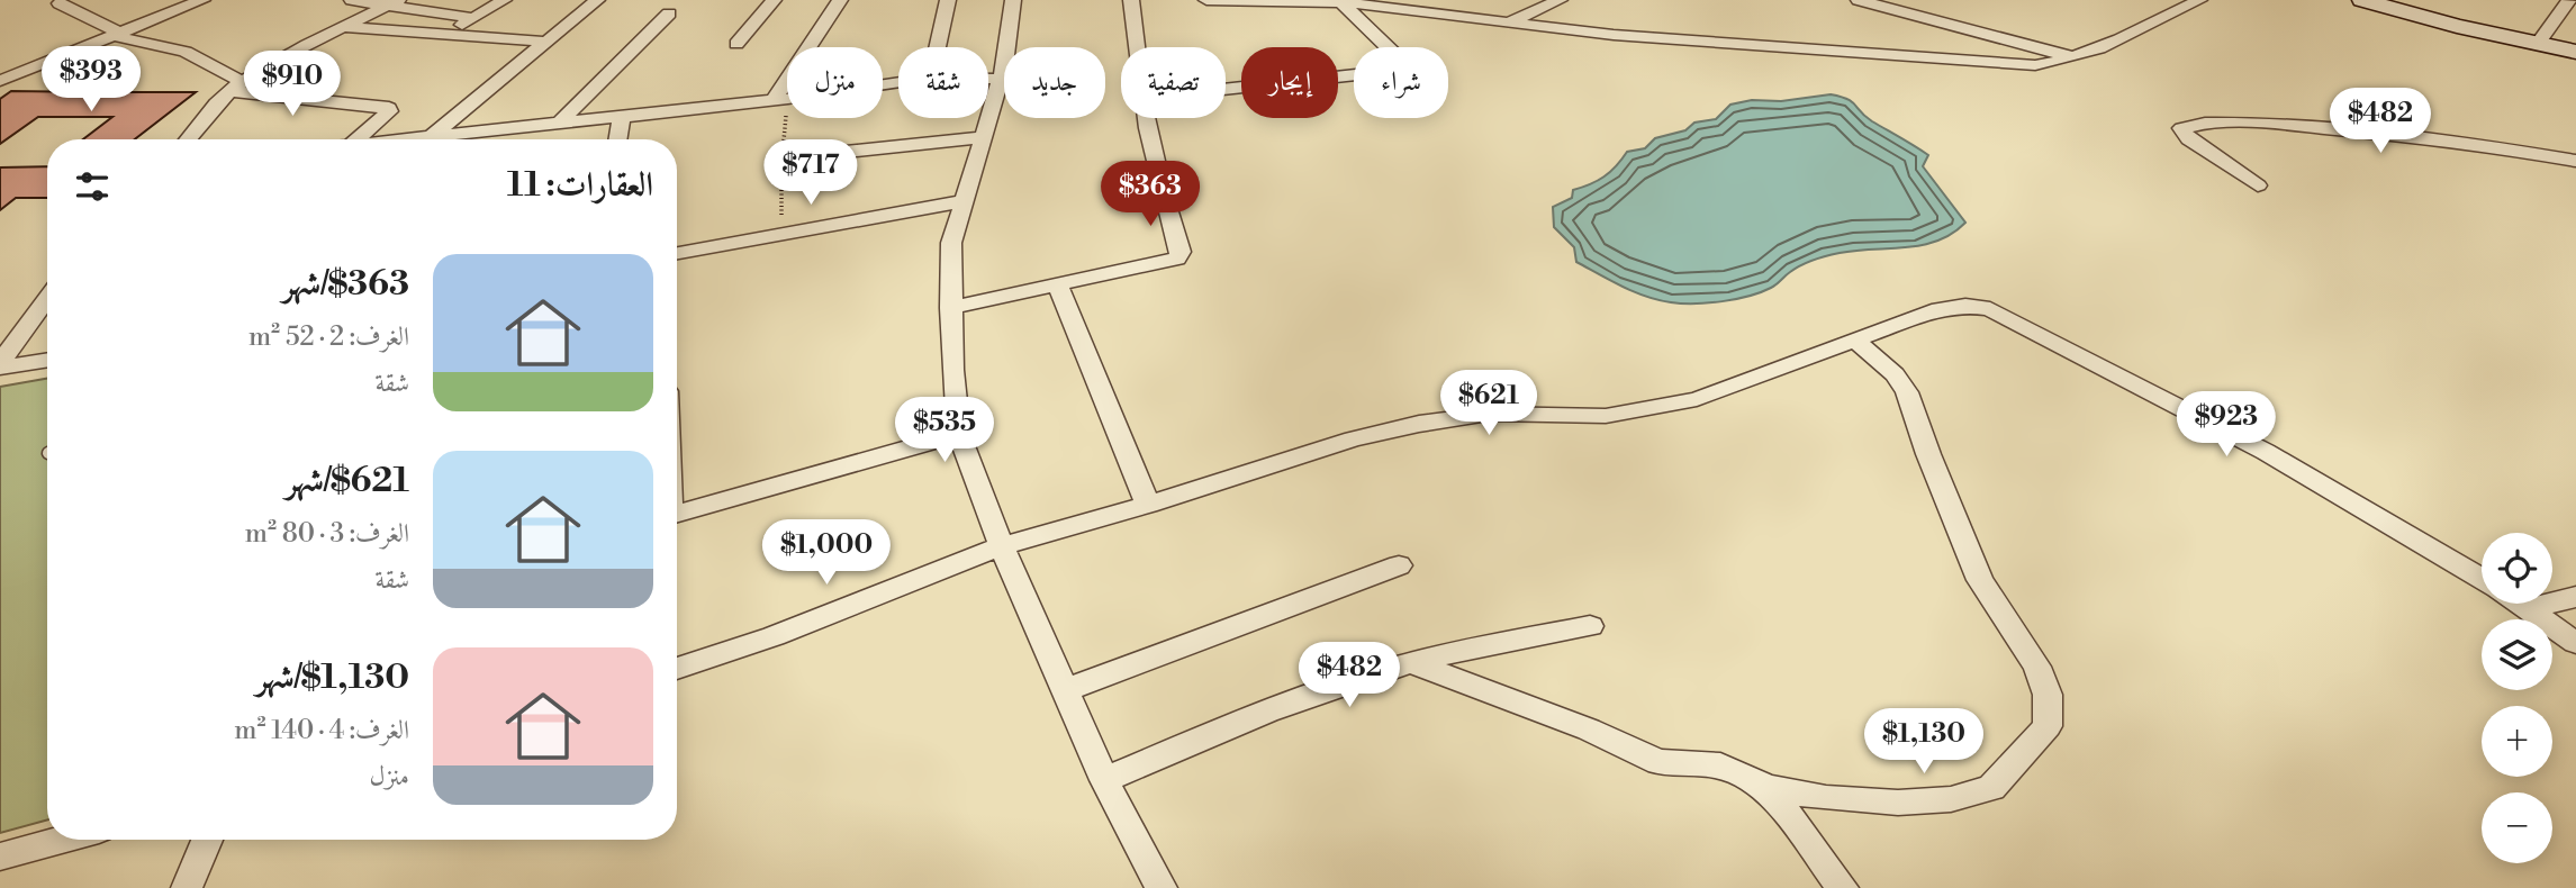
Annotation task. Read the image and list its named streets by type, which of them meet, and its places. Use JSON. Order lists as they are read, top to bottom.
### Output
{
  "page": {
    "price": [
      "$393",
      "$910",
      "$482",
      "$717",
      "$363",
      "$621",
      "$923",
      "$535",
      "$1,000",
      "$482",
      "$1,130"
    ],
    "chip": [
      "شراء",
      "إيجار",
      "تصفية",
      "جديد",
      "شقة",
      "منزل"
    ],
    "heading": "العقارات: 11",
    "list": [
      {
        "name": "$363/شهر",
        "note": "الغرف: 2 · 52 m² · شقة"
      },
      {
        "name": "$621/شهر",
        "note": "الغرف: 3 · 80 m² · شقة"
      },
      {
        "name": "$1,130/شهر",
        "note": "الغرف: 4 · 140 m² · منزل"
      }
    ],
    "map_buttons": ["+", "−"]
  }
}
